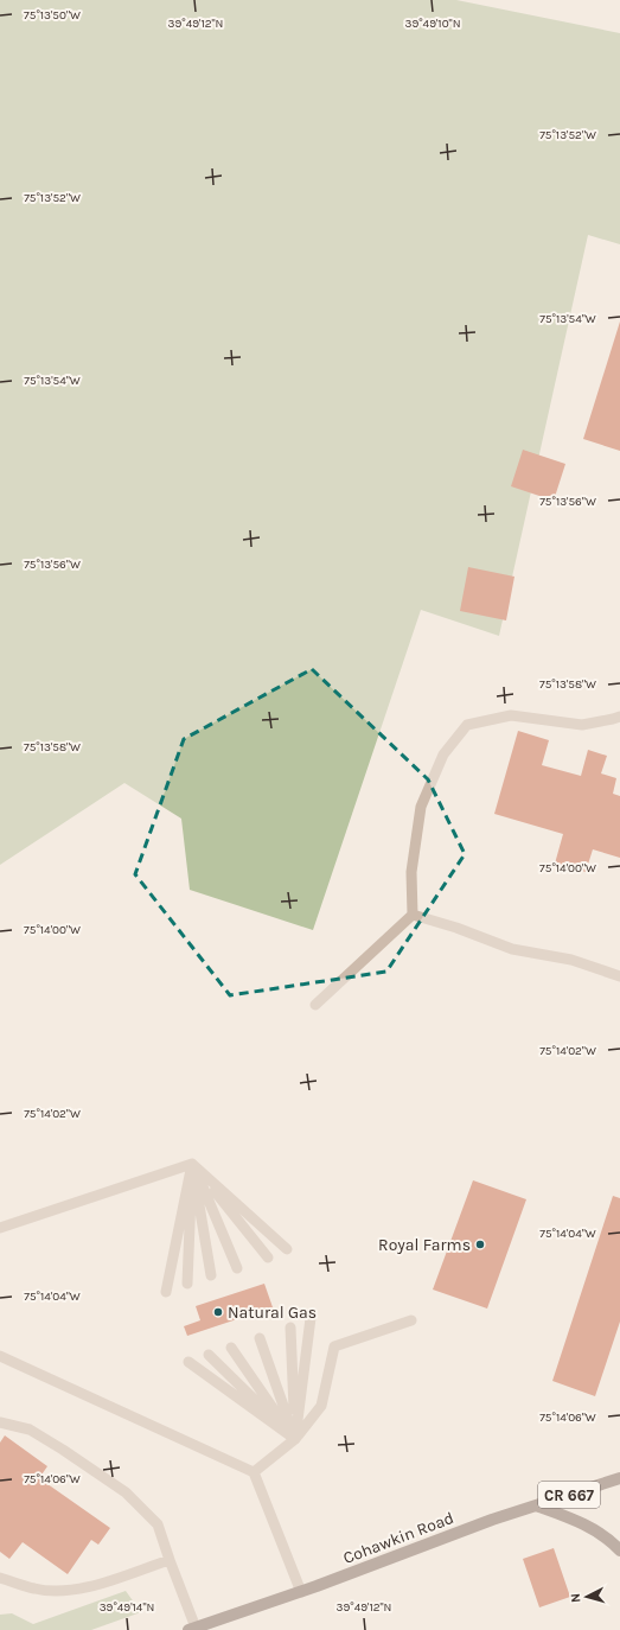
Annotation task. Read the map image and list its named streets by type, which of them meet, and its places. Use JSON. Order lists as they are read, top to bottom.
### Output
{
  "streets": {
    "main road": ["CR 667", "Cohawkin Road"]
  },
  "places": ["Royal Farms", "Natural Gas"],
  "north": "left",
  "coordinates": [
    "75°13'50\"W",
    "39°49'12\"N",
    "39°49'10\"N",
    "75°13'52\"W",
    "75°13'54\"W",
    "75°13'56\"W",
    "75°13'58\"W",
    "75°14'00\"W",
    "75°14'02\"W",
    "75°14'04\"W",
    "75°14'06\"W",
    "39°49'14\"N"
  ]
}
